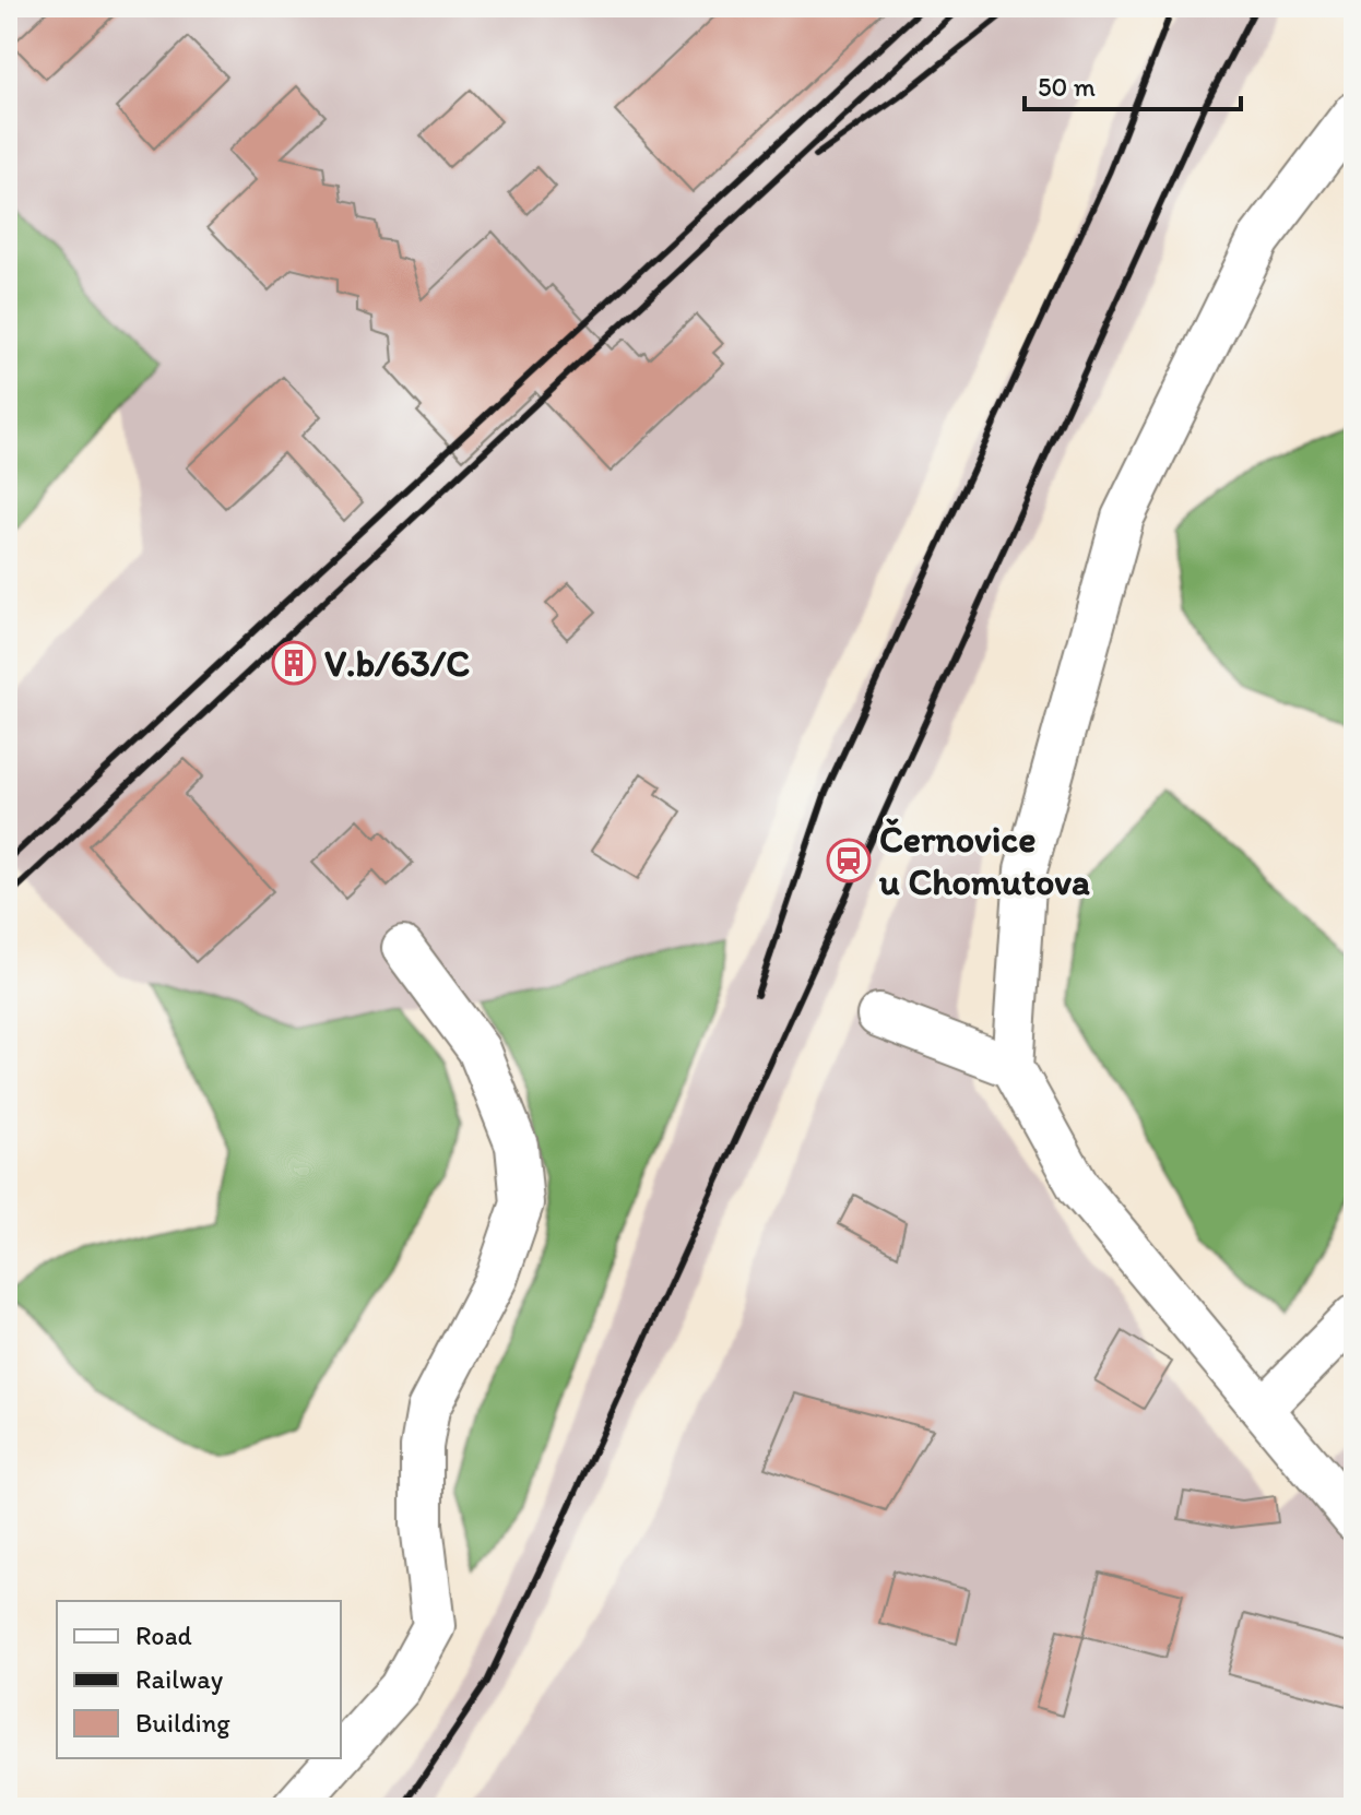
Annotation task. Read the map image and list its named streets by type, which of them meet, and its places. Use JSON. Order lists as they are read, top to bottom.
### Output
{
  "places": {
    "building": ["V.b/63/C"],
    "station": ["Černovice u Chomutova"]
  },
  "legend": ["Road", "Railway", "Building"],
  "scale_bar": "50 m"
}
